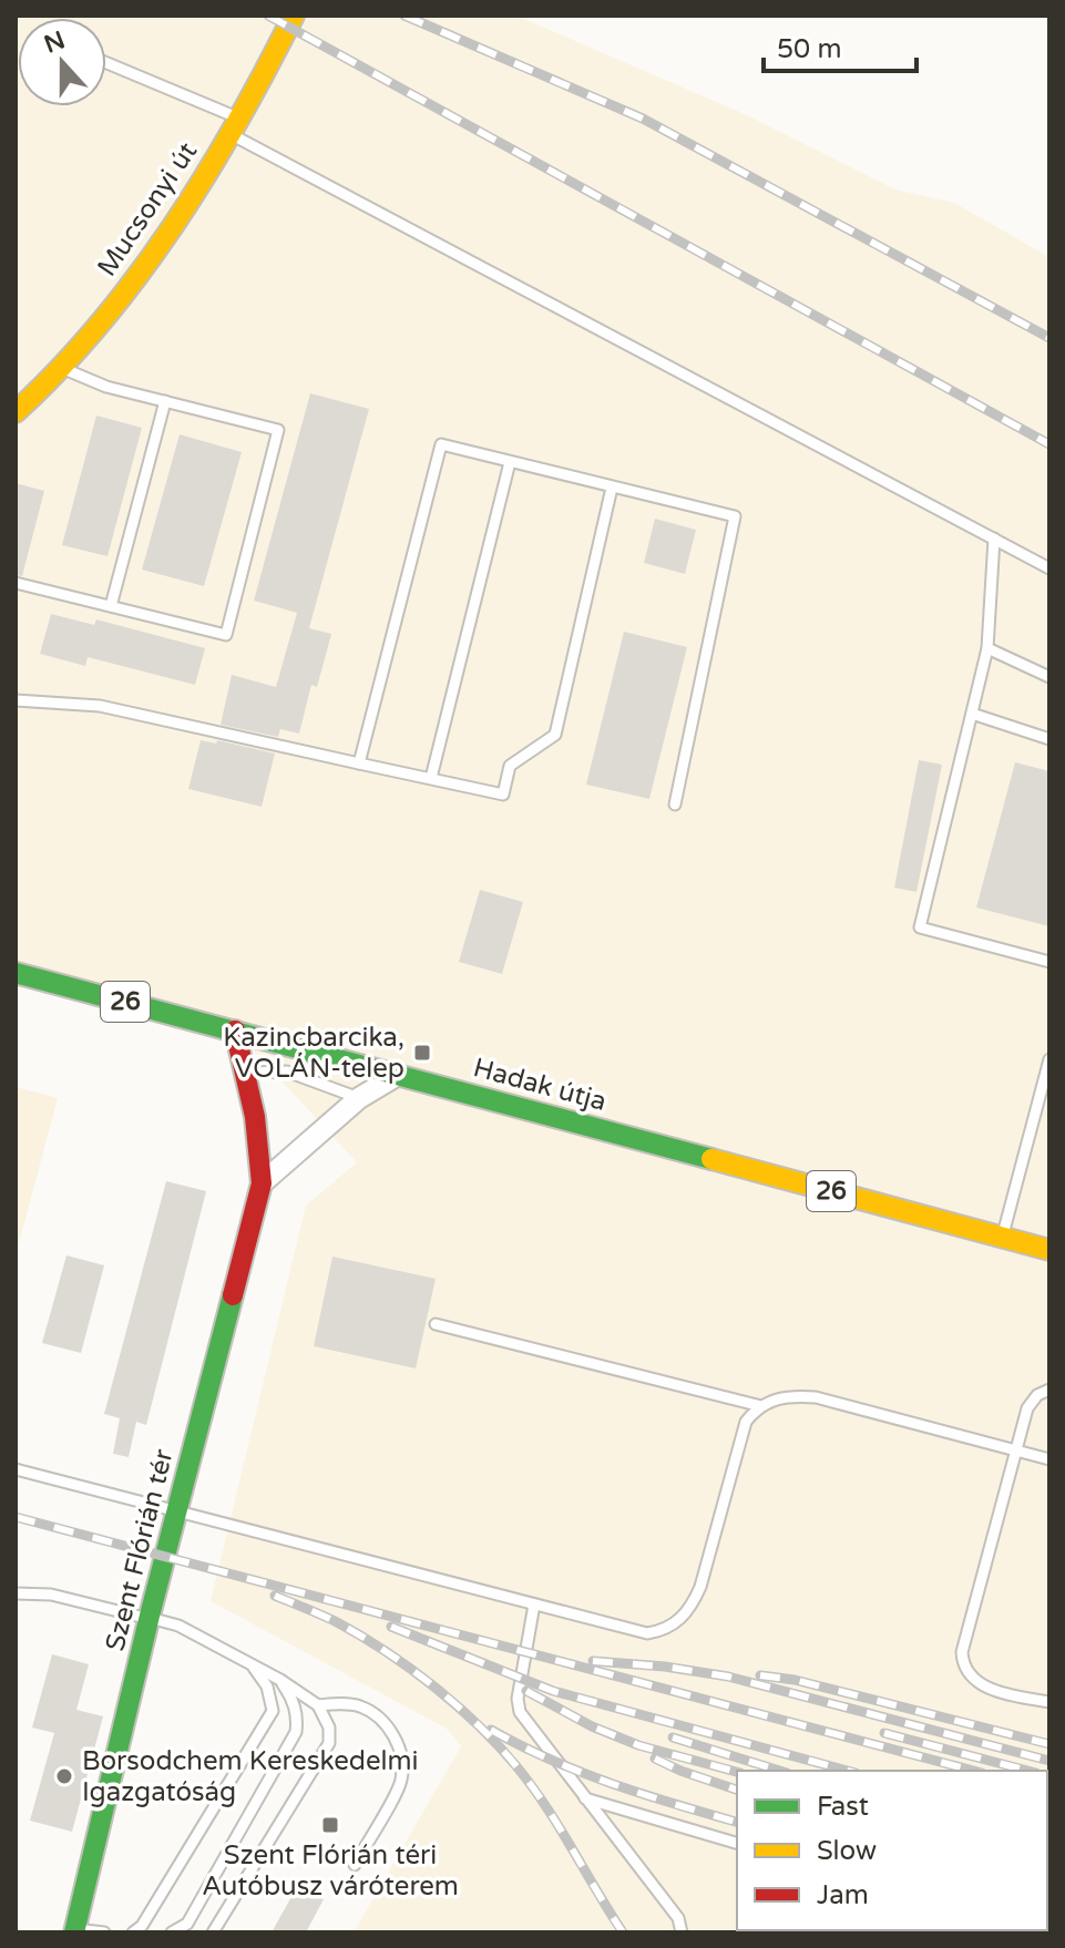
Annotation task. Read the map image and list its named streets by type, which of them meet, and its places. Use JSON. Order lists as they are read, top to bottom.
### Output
{
  "streets": {
    "street": [
      "Mucsonyi út",
      "26",
      "Hadak útja",
      "Szent Flórián tér"
    ]
  },
  "crossings": [
    ["Hadak útja", "Szent Flórián tér"]
  ],
  "places": {
    "transit": ["Kazincbarcika, VOLÁN-telep", "Szent Flórián téri Autóbusz váróterem"],
    "other": ["Borsodchem Kereskedelmi Igazgatóság"]
  },
  "legend": ["Fast", "Slow", "Jam"],
  "scale_bar": "50 m",
  "north": "top"
}
